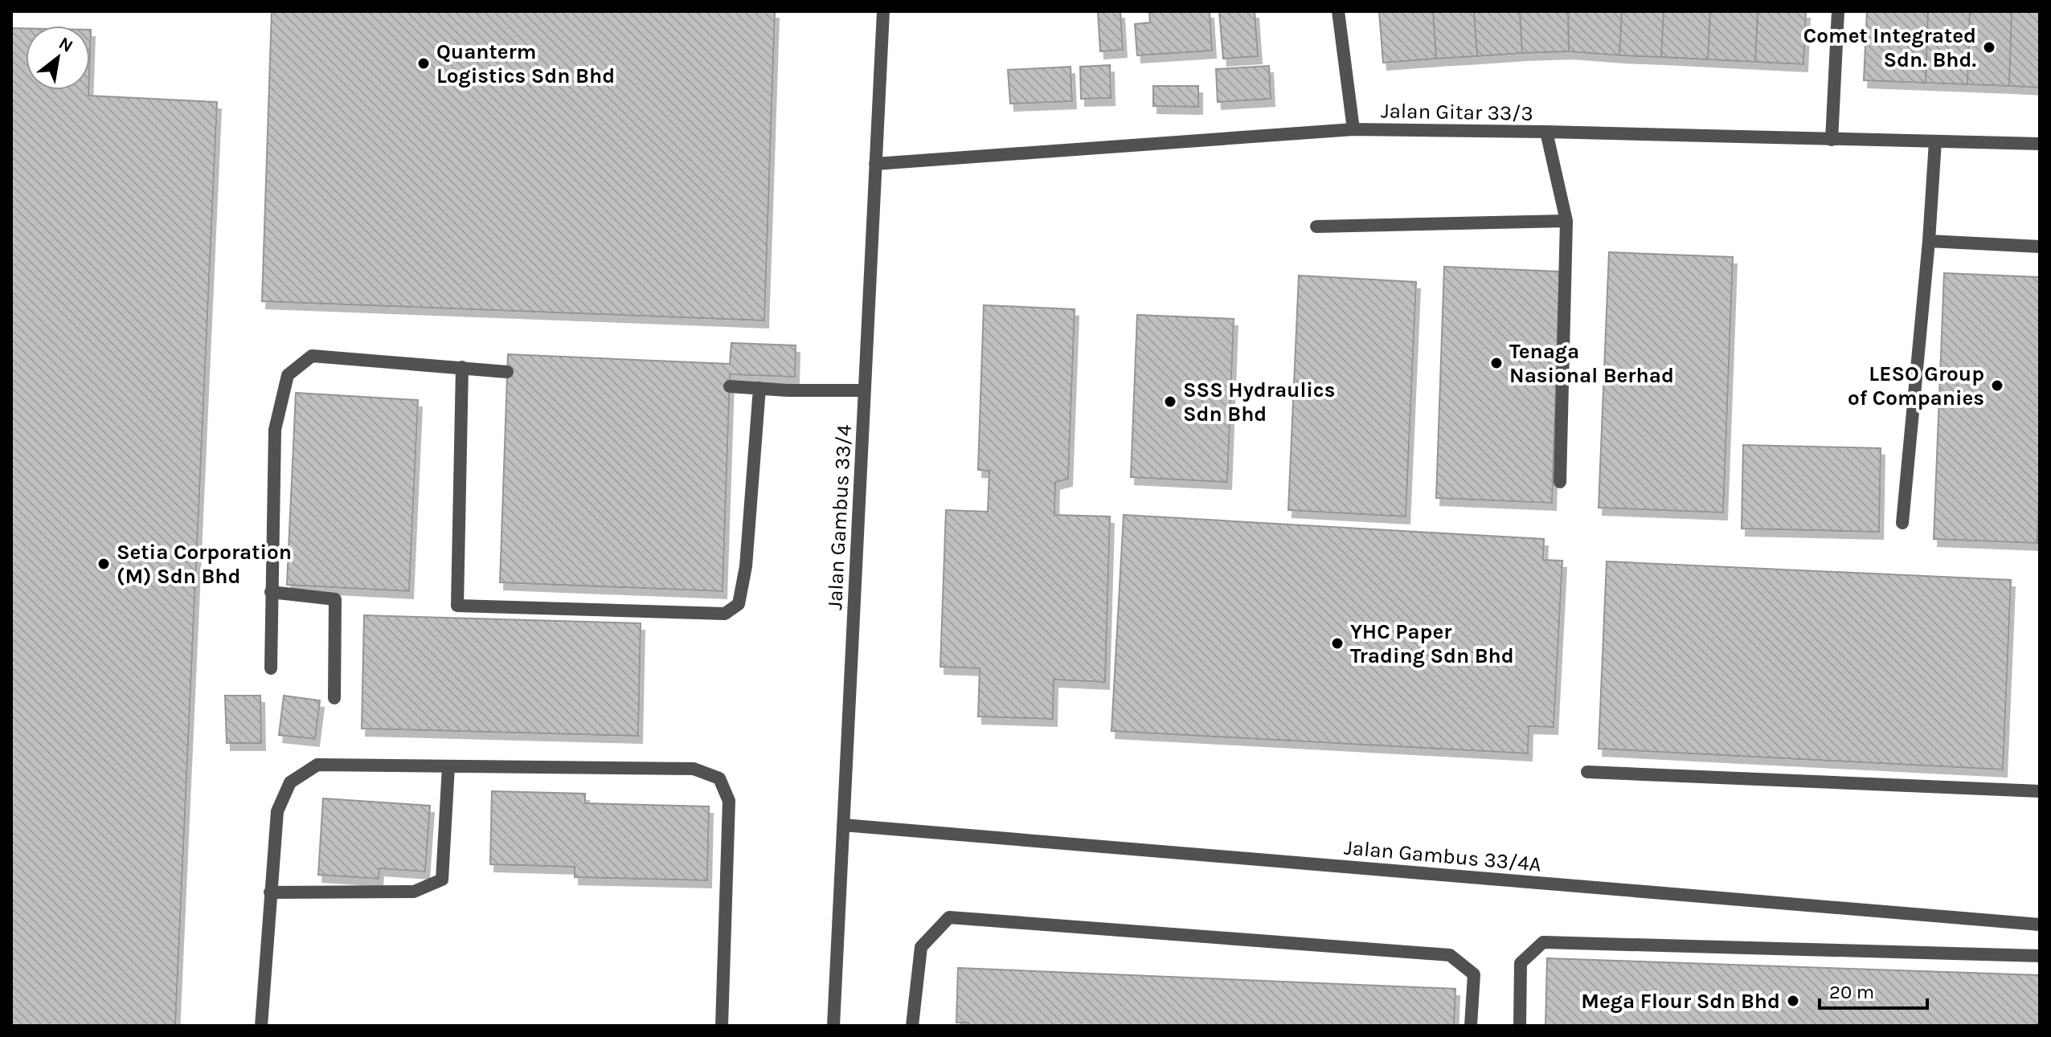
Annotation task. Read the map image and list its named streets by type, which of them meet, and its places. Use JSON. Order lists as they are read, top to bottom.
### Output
{
  "streets": {
    "street": ["Jalan Gitar 33/3", "Jalan Gambus 33/4", "Jalan Gambus 33/4A"]
  },
  "crossings": [
    ["Jalan Gitar 33/3", "Jalan Gambus 33/4"],
    ["Jalan Gambus 33/4", "Jalan Gambus 33/4A"]
  ],
  "places": [
    "Comet Integrated Sdn. Bhd.",
    "Quanterm Logistics Sdn Bhd",
    "Tenaga Nasional Berhad",
    "LESO Group of Companies",
    "SSS Hydraulics Sdn Bhd",
    "Setia Corporation (M) Sdn Bhd",
    "YHC Paper Trading Sdn Bhd",
    "Mega Flour Sdn Bhd"
  ],
  "scale_bar": "20 m",
  "north": "top right"
}
